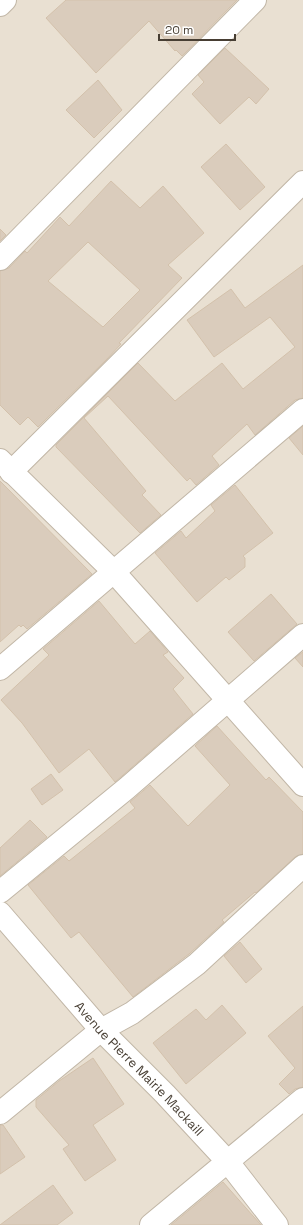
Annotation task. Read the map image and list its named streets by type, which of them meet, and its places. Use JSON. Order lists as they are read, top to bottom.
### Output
{
  "streets": {
    "street": ["Avenue Pierre Mairie Mackaill"]
  },
  "scale_bar": "20 m"
}
